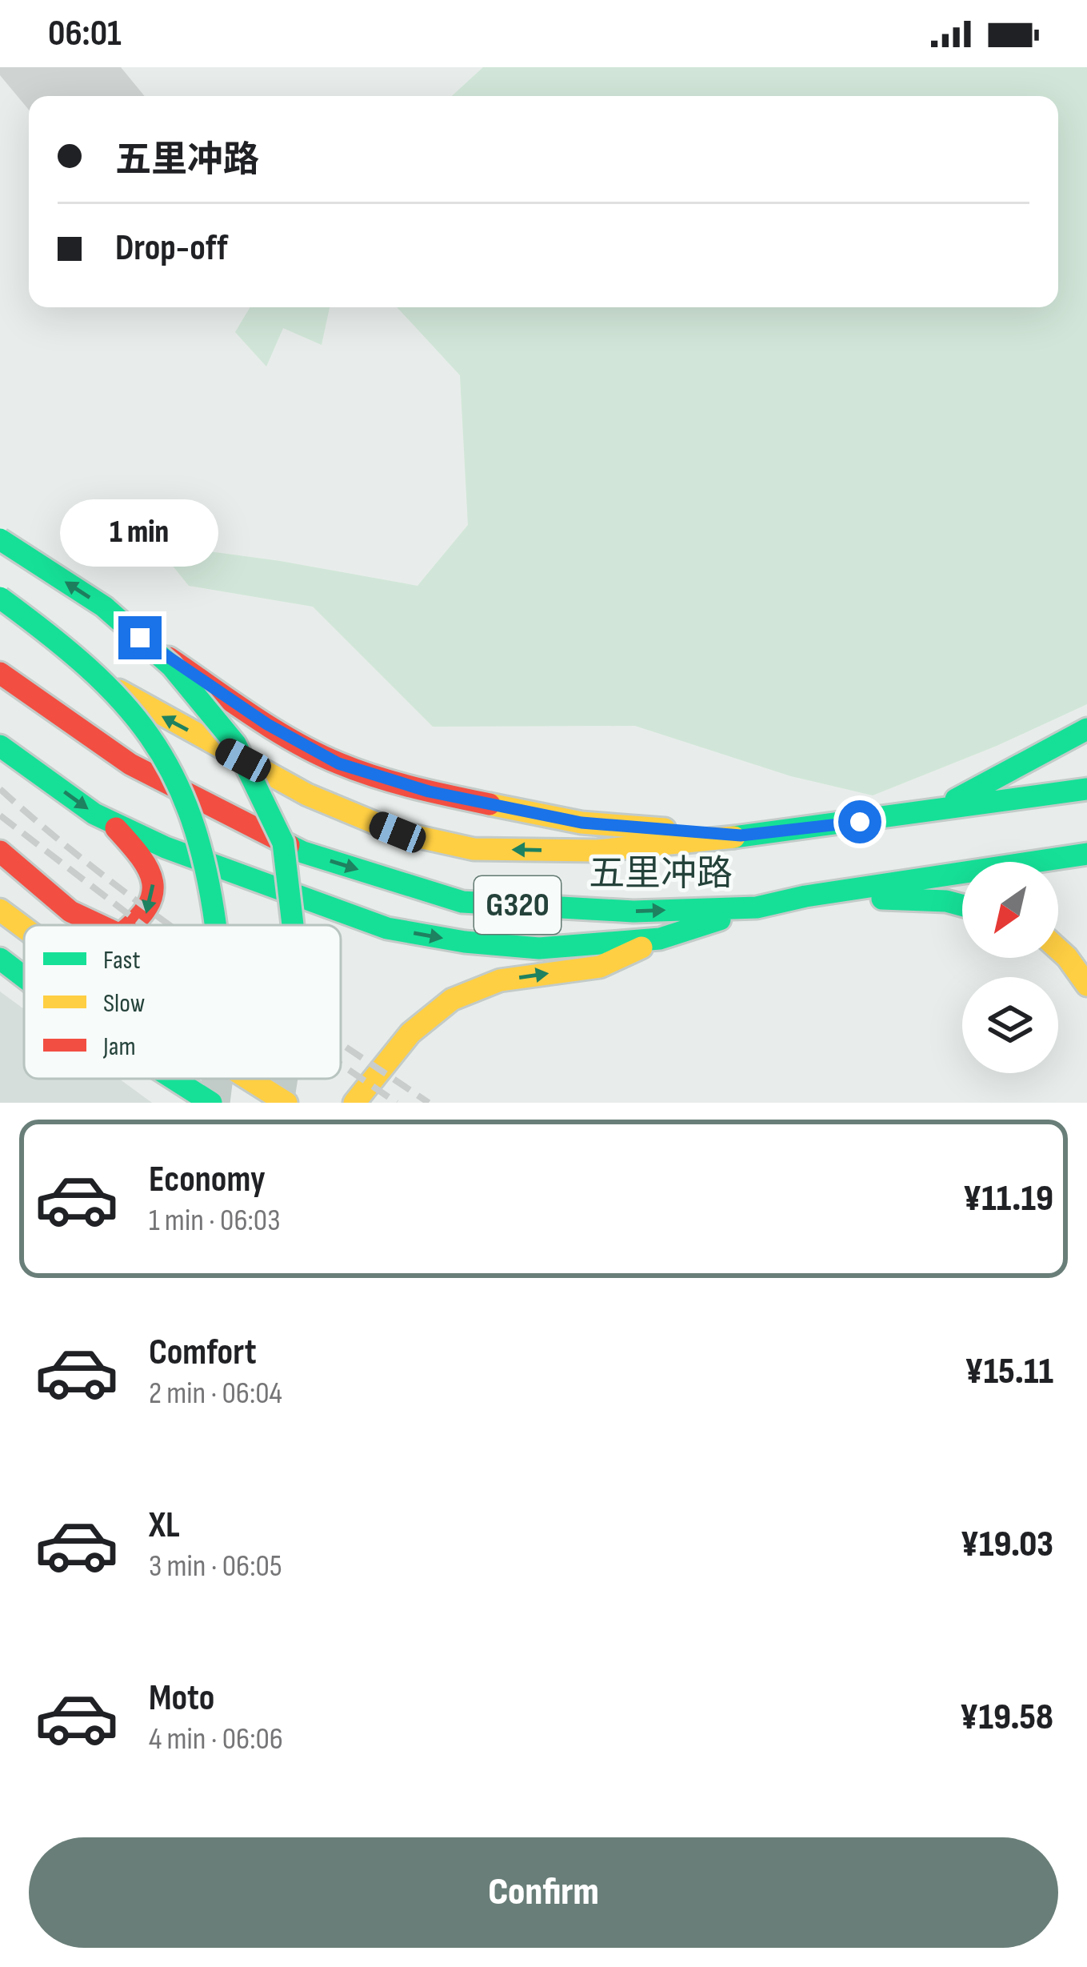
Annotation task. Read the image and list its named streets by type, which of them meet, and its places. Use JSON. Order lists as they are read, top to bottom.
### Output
{
  "streets": {
    "main road": ["五里冲路", "G320"]
  },
  "legend": ["Fast", "Slow", "Jam"],
  "north": "bottom left",
  "page": {
    "status": "06:01",
    "banner": ["五里冲路", "Drop-off"],
    "bubble": "1 min",
    "list": [
      {
        "name": "Economy",
        "note": "1 min · 06:03",
        "value": "¥11.19"
      },
      {
        "name": "Comfort",
        "note": "2 min · 06:04",
        "value": "¥15.11"
      },
      {
        "name": "XL",
        "note": "3 min · 06:05",
        "value": "¥19.03"
      },
      {
        "name": "Moto",
        "note": "4 min · 06:06",
        "value": "¥19.58"
      }
    ],
    "buttons": "Confirm"
  }
}
